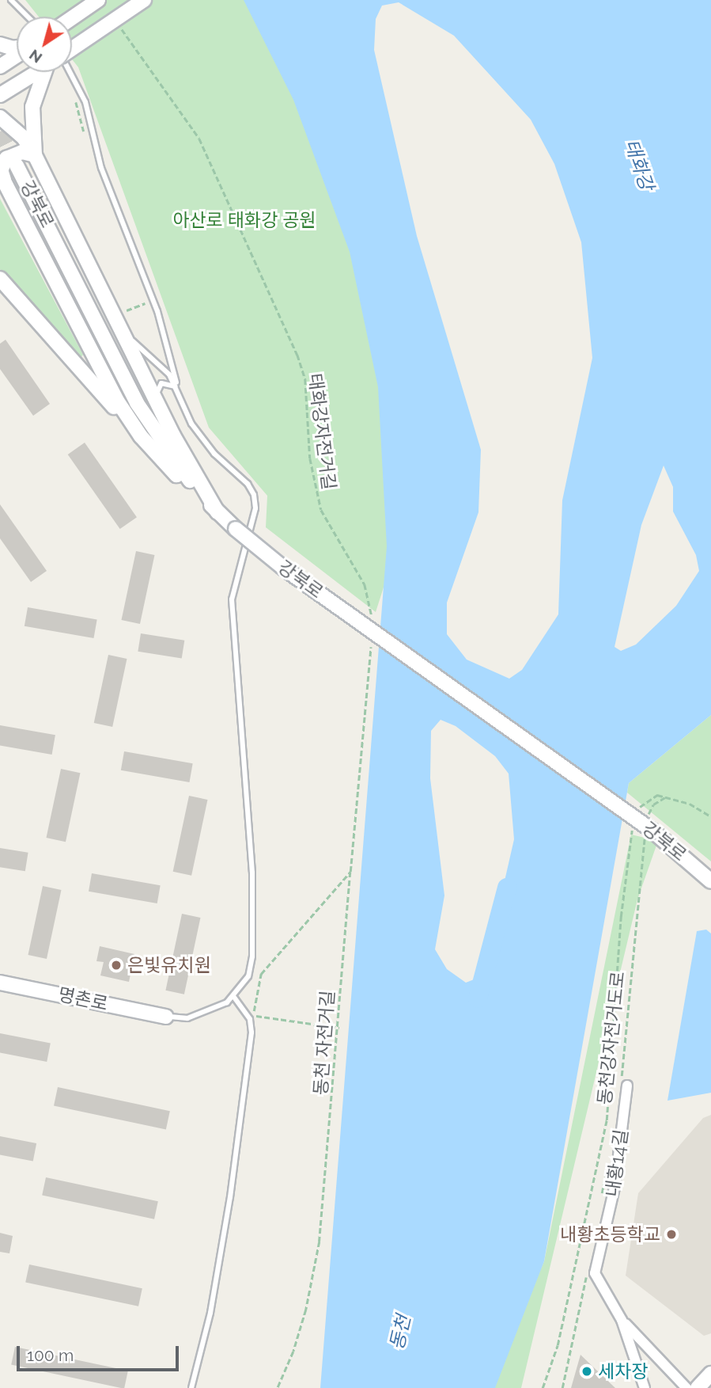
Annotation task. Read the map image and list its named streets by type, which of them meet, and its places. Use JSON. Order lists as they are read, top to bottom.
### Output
{
  "streets": {
    "main road": ["강북로", "명촌로"],
    "street": ["내황14길"],
    "path": ["태화강자전거길", "동천강자전거도로", "동천 자전거길"]
  },
  "crossings": [
    ["강북로", "동천강자전거도로"],
    ["동천강자전거도로", "내황14길"]
  ],
  "water": ["태화강", "동천"],
  "parks": ["아산로 태화강 공원"],
  "places": ["은빛유치원", "내황초등학교", "세차장"],
  "scale_bar": "100 m",
  "north": "bottom left"
}
